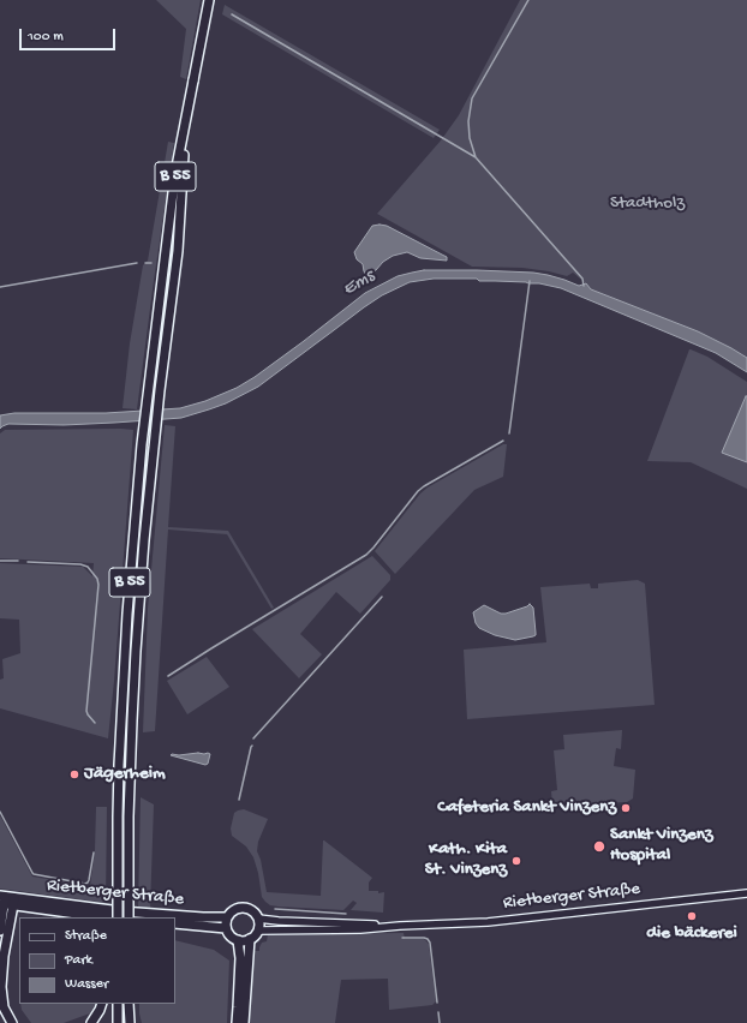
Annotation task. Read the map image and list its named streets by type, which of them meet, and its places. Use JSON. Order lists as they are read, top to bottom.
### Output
{
  "streets": {
    "main road": ["B 55", "Rietberger Straße"]
  },
  "water": ["Ems"],
  "parks": ["Stadtholz"],
  "places": [
    "Jägerheim",
    "Cafeteria Sankt Vinzenz",
    "Sankt Vinzenz Hospital",
    "Kath. Kita St. Vinzenz",
    "die bäckerei"
  ],
  "legend": ["Straße", "Park", "Wasser"],
  "scale_bar": "100 m"
}
